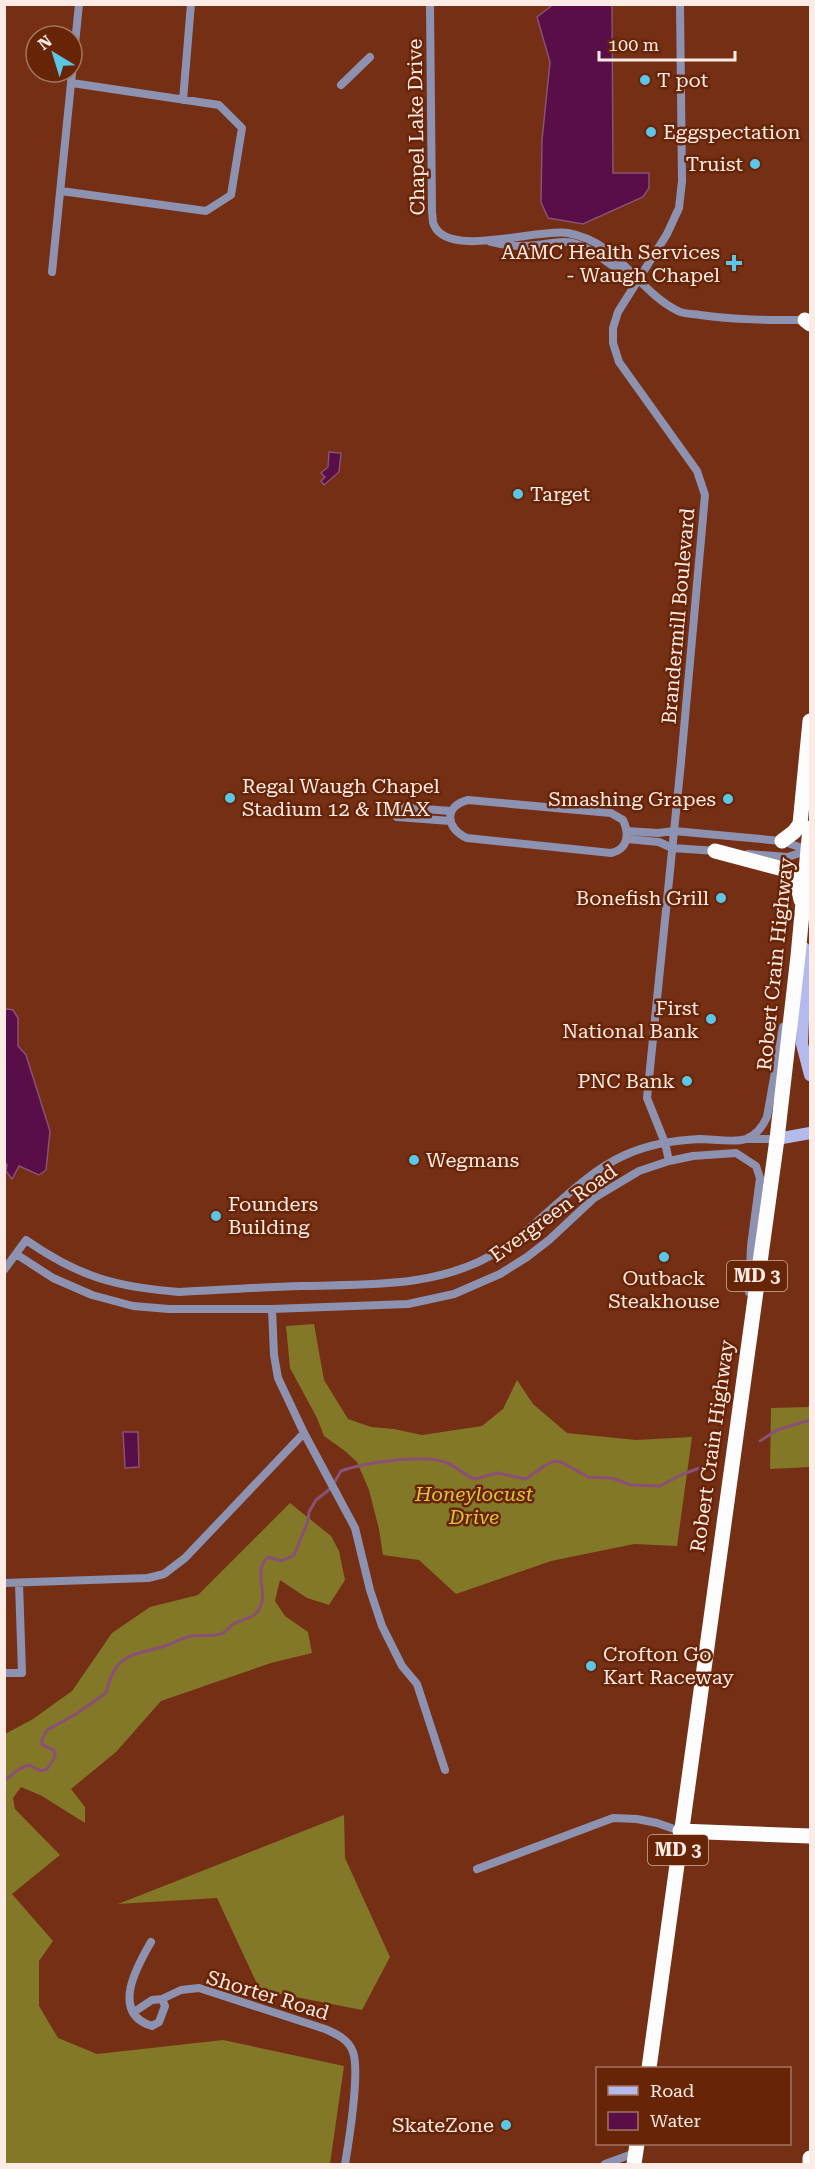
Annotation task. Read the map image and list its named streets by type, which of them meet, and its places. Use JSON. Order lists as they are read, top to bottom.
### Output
{
  "streets": {
    "highway": ["Robert Crain Highway", "MD 3"],
    "street": [
      "Chapel Lake Drive",
      "Brandermill Boulevard",
      "Evergreen Road",
      "Shorter Road"
    ]
  },
  "crossings": [
    ["Chapel Lake Drive", "Brandermill Boulevard"],
    ["Brandermill Boulevard", "Evergreen Road"],
    ["Robert Crain Highway", "Evergreen Road"]
  ],
  "parks": ["Honeylocust Drive"],
  "places": {
    "other": [
      "T pot",
      "Eggspectation",
      "Truist",
      "Target",
      "Regal Waugh Chapel Stadium 12 & IMAX",
      "Smashing Grapes",
      "Bonefish Grill",
      "First National Bank",
      "PNC Bank",
      "Wegmans",
      "Founders Building",
      "Outback Steakhouse",
      "Crofton Go Kart Raceway",
      "SkateZone"
    ],
    "health": ["AAMC Health Services - Waugh Chapel"]
  },
  "legend": ["Road", "Water"],
  "scale_bar": "100 m",
  "north": "top left"
}
